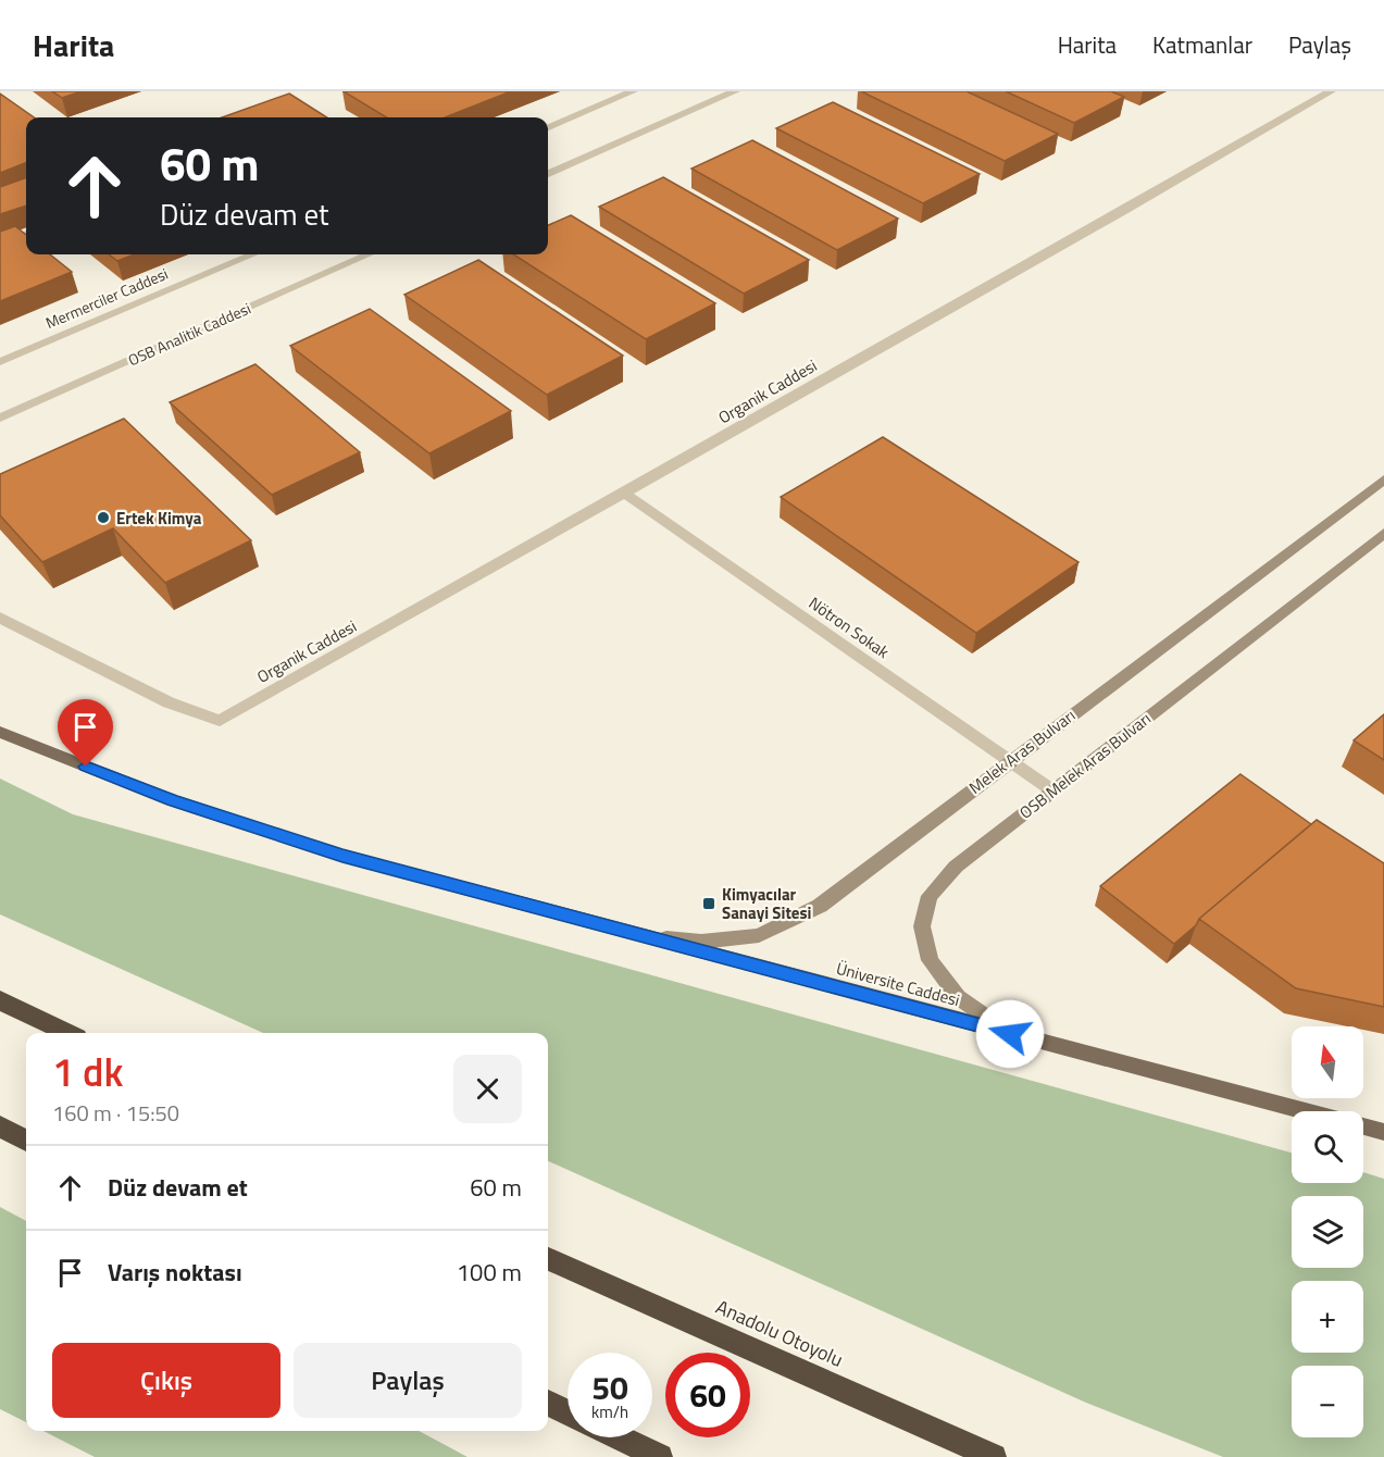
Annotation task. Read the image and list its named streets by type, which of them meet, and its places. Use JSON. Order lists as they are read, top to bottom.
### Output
{
  "streets": {
    "highway": ["Anadolu Otoyolu"],
    "main road": ["Üniversite Caddesi"],
    "street": [
      "Mermerciler Caddesi",
      "OSB Analitik Caddesi",
      "Organik Caddesi",
      "Nötron Sokak",
      "Melek Aras Bulvarı",
      "OSB Melek Aras Bulvarı"
    ]
  },
  "crossings": [
    ["Organik Caddesi", "Nötron Sokak"],
    ["Nötron Sokak", "Melek Aras Bulvarı"],
    ["Nötron Sokak", "OSB Melek Aras Bulvarı"],
    ["Melek Aras Bulvarı", "Üniversite Caddesi"],
    ["OSB Melek Aras Bulvarı", "Üniversite Caddesi"]
  ],
  "places": {
    "other": ["Ertek Kimya"],
    "transit": ["Kimyacılar Sanayi Sitesi"]
  },
  "north": "top",
  "page": {
    "header": "Harita",
    "nav": ["Harita", "Katmanlar", "Paylaş"],
    "turn": ["60 m", "Düz devam et"],
    "map_buttons": ["+", "−"],
    "heading": ["1 dk", "160 m · 15:50"],
    "list": [
      {
        "name": "Düz devam et",
        "value": "60 m"
      },
      {
        "name": "Varış noktası",
        "value": "100 m"
      }
    ],
    "buttons": ["Çıkış", "Paylaş"],
    "speed": "50 km/h",
    "limit": "60"
  }
}
